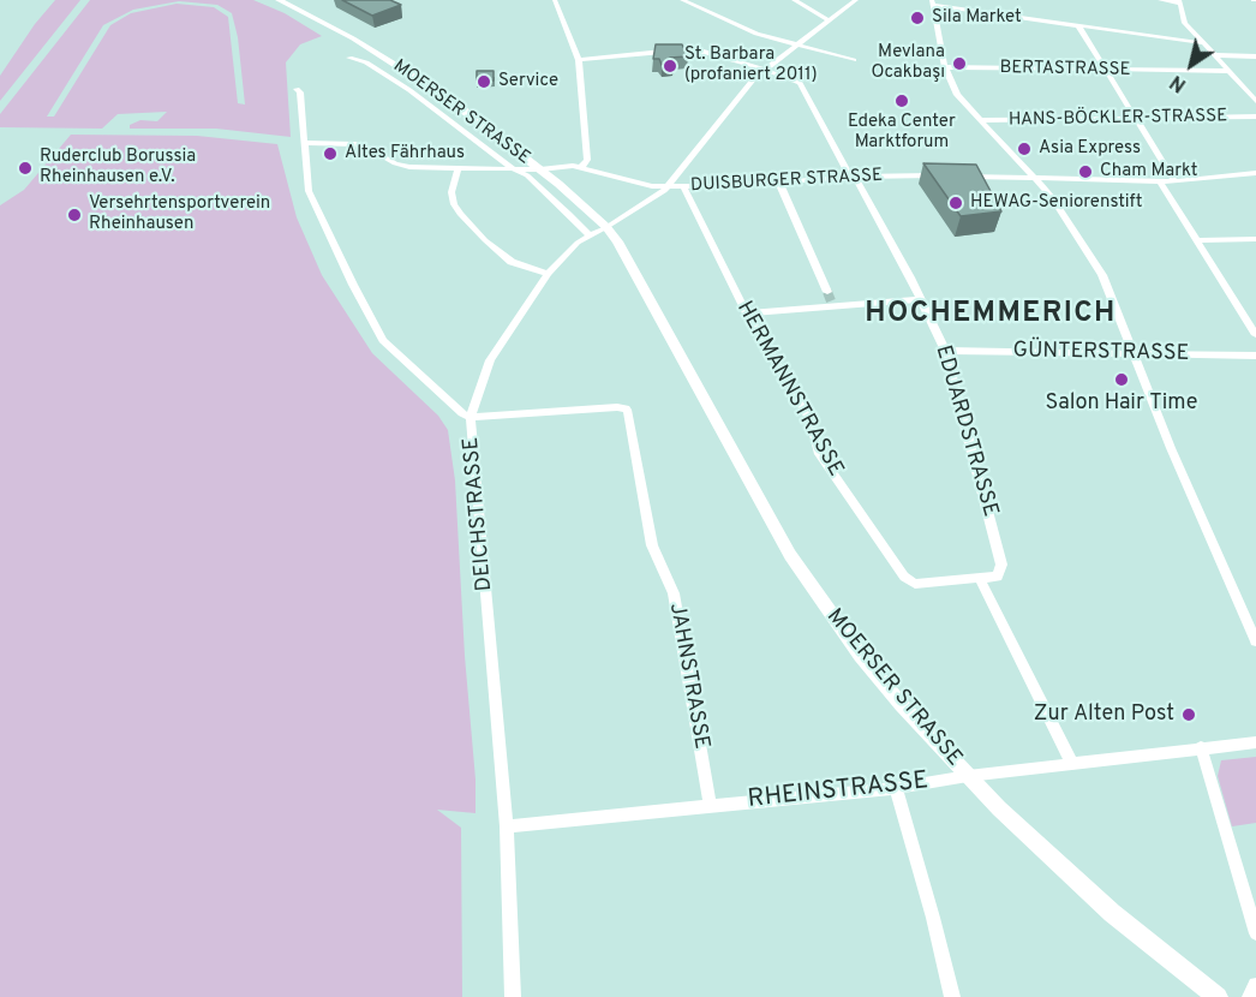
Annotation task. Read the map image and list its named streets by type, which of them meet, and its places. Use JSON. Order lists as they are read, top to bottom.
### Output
{
  "streets": {
    "main road": ["MOERSER STRASSE"],
    "street": [
      "BERTASTRASSE",
      "HANS-BÖCKLER-STRASSE",
      "DUISBURGER STRASSE",
      "GÜNTERSTRASSE",
      "HERMANNSTRASSE",
      "EDUARDSTRASSE",
      "DEICHSTRASSE",
      "JAHNSTRASSE",
      "RHEINSTRASSE"
    ]
  },
  "crossings": [
    ["MOERSER STRASSE", "DUISBURGER STRASSE"],
    ["MOERSER STRASSE", "RHEINSTRASSE"],
    ["DUISBURGER STRASSE", "HERMANNSTRASSE"],
    ["DUISBURGER STRASSE", "EDUARDSTRASSE"],
    ["DUISBURGER STRASSE", "DEICHSTRASSE"],
    ["GÜNTERSTRASSE", "EDUARDSTRASSE"],
    ["HERMANNSTRASSE", "EDUARDSTRASSE"],
    ["DEICHSTRASSE", "JAHNSTRASSE"],
    ["DEICHSTRASSE", "RHEINSTRASSE"],
    ["JAHNSTRASSE", "RHEINSTRASSE"]
  ],
  "districts": ["HOCHEMMERICH"],
  "places": [
    "Sila Market",
    "Mevlana Ocakbaşı",
    "St. Barbara (profaniert 2011)",
    "Service",
    "Edeka Center Marktforum",
    "Asia Express",
    "Altes Fährhaus",
    "Ruderclub Borussia Rheinhausen e.V.",
    "Cham Markt",
    "HEWAG-Seniorenstift",
    "Versehrtensportverein Rheinhausen",
    "Salon Hair Time",
    "Zur Alten Post"
  ],
  "north": "bottom left"
}
